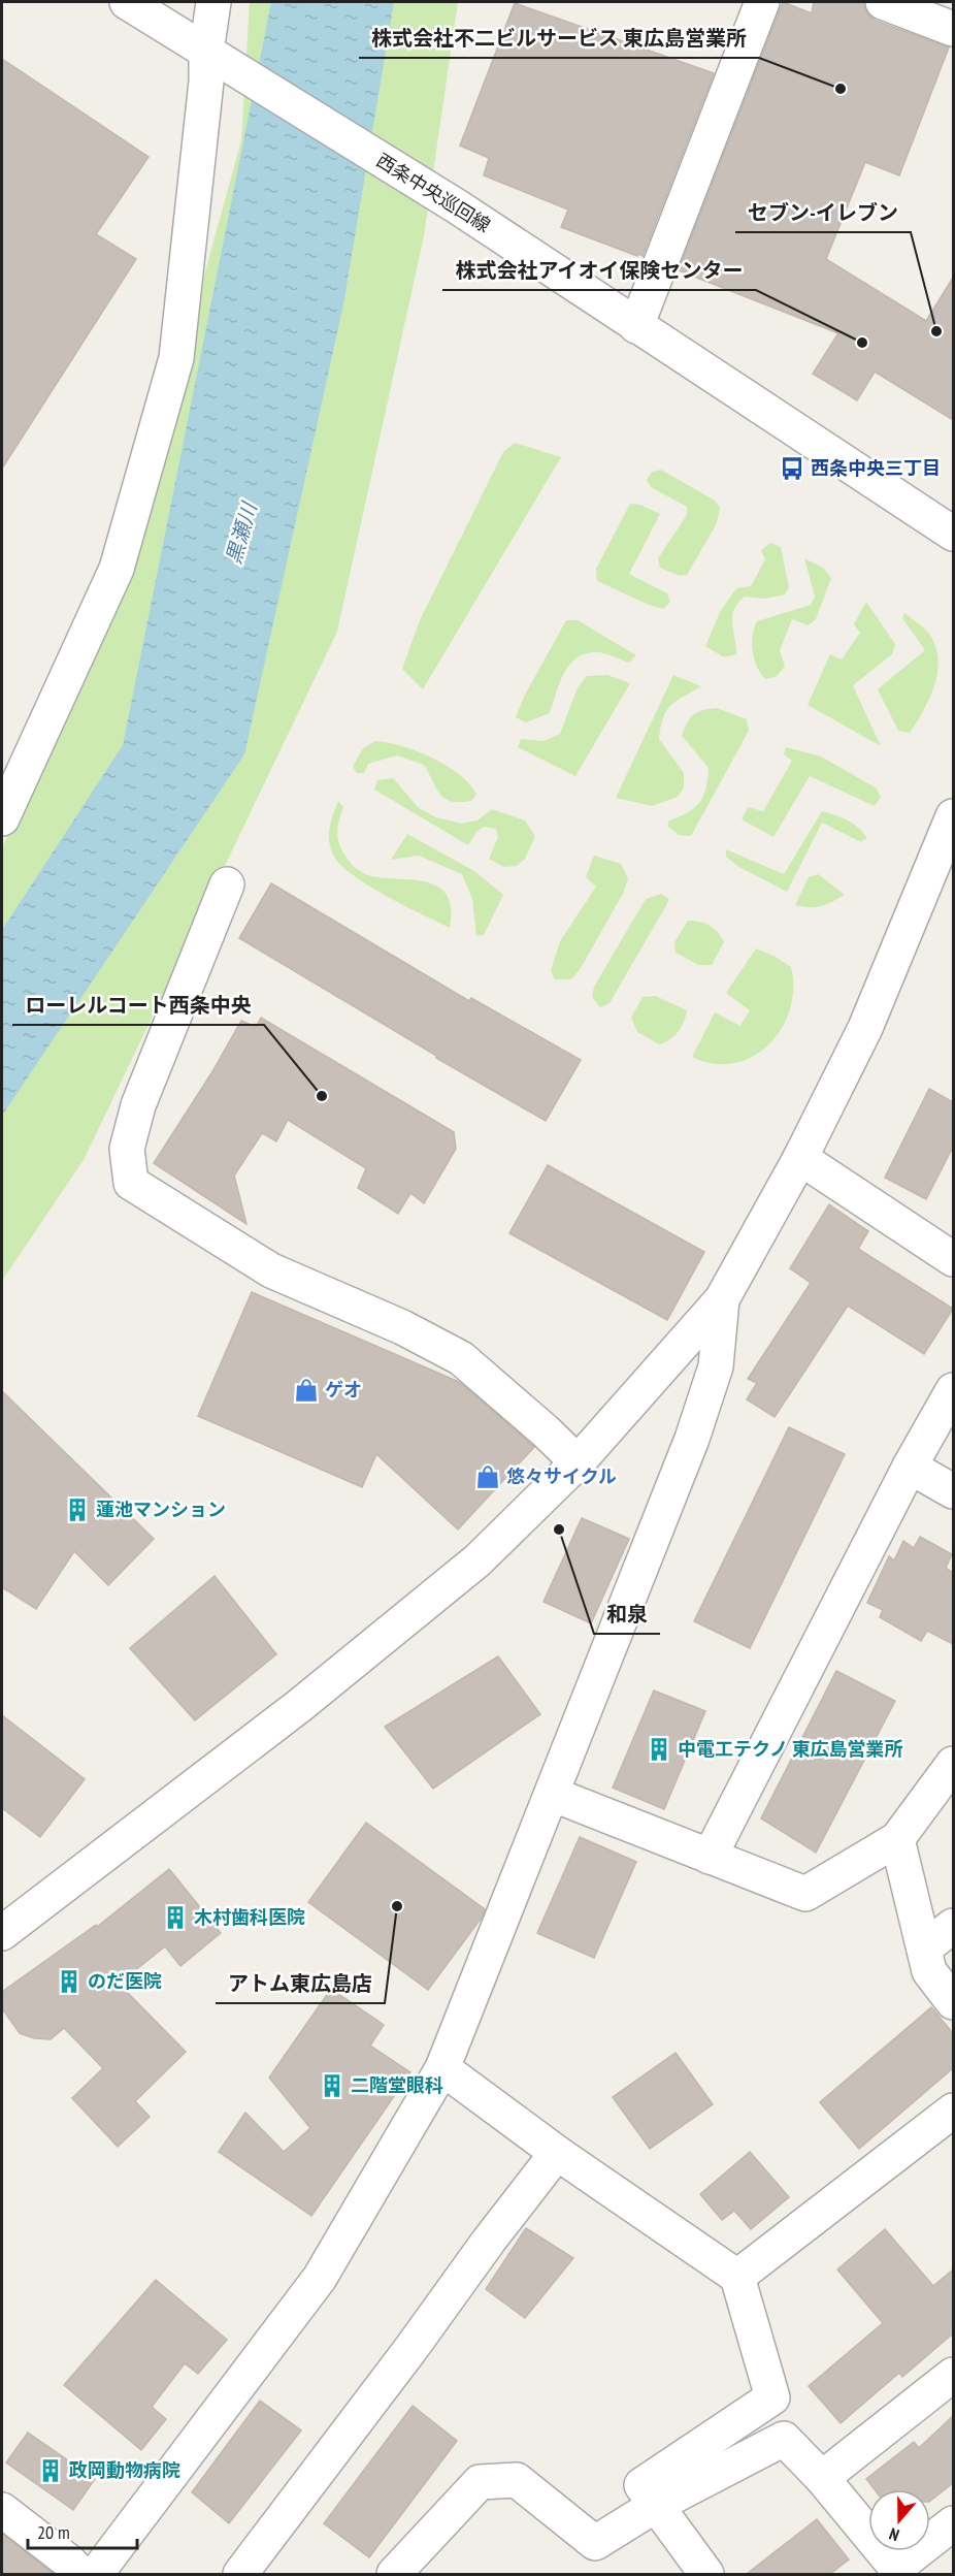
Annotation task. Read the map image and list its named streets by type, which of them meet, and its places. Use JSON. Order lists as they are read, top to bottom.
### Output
{
  "streets": {
    "street": ["西条中央巡回線"]
  },
  "water": ["黒瀬川"],
  "places": {
    "other": [
      "株式会社不二ビルサービス 東広島営業所",
      "セブン-イレブン",
      "株式会社アイオイ保険センター",
      "ローレルコート西条中央",
      "和泉",
      "アトム東広島店"
    ],
    "bus stop": ["西条中央三丁目"],
    "shop": ["ゲオ", "悠々サイクル"],
    "building": [
      "蓮池マンション",
      "中電工テクノ 東広島営業所",
      "木村歯科医院",
      "のだ医院",
      "二階堂眼科",
      "政岡動物病院"
    ]
  },
  "scale_bar": "20 m",
  "north": "bottom"
}
